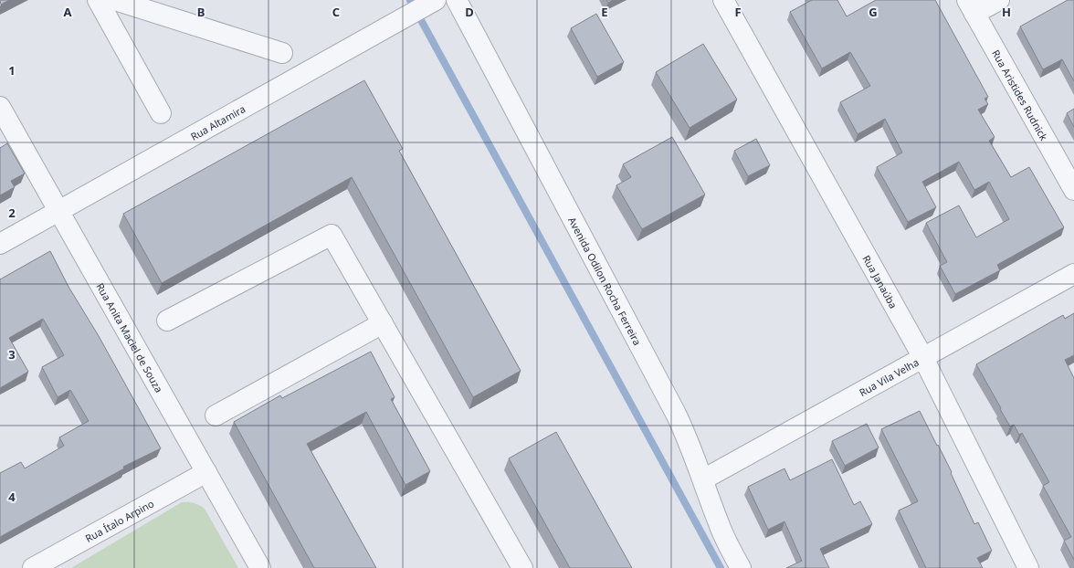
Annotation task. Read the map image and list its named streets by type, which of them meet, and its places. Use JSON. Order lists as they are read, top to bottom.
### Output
{
  "streets": {
    "street": [
      "Rua Aristides Rudnick",
      "Rua Altamira",
      "Avenida Odilon Rocha Ferreira",
      "Rua Janaúba",
      "Rua Anita Maciel de Souza",
      "Rua Vila Velha",
      "Rua Ítalo Arpino"
    ]
  },
  "crossings": [
    ["Rua Altamira", "Rua Anita Maciel de Souza"],
    ["Avenida Odilon Rocha Ferreira", "Rua Vila Velha"],
    ["Rua Janaúba", "Rua Vila Velha"],
    ["Rua Anita Maciel de Souza", "Rua Ítalo Arpino"]
  ],
  "grid": {
    "columns": [
      "A",
      "B",
      "C",
      "D",
      "E",
      "F",
      "G",
      "H"
    ],
    "rows": [
      "1",
      "2",
      "3",
      "4"
    ]
  }
}
